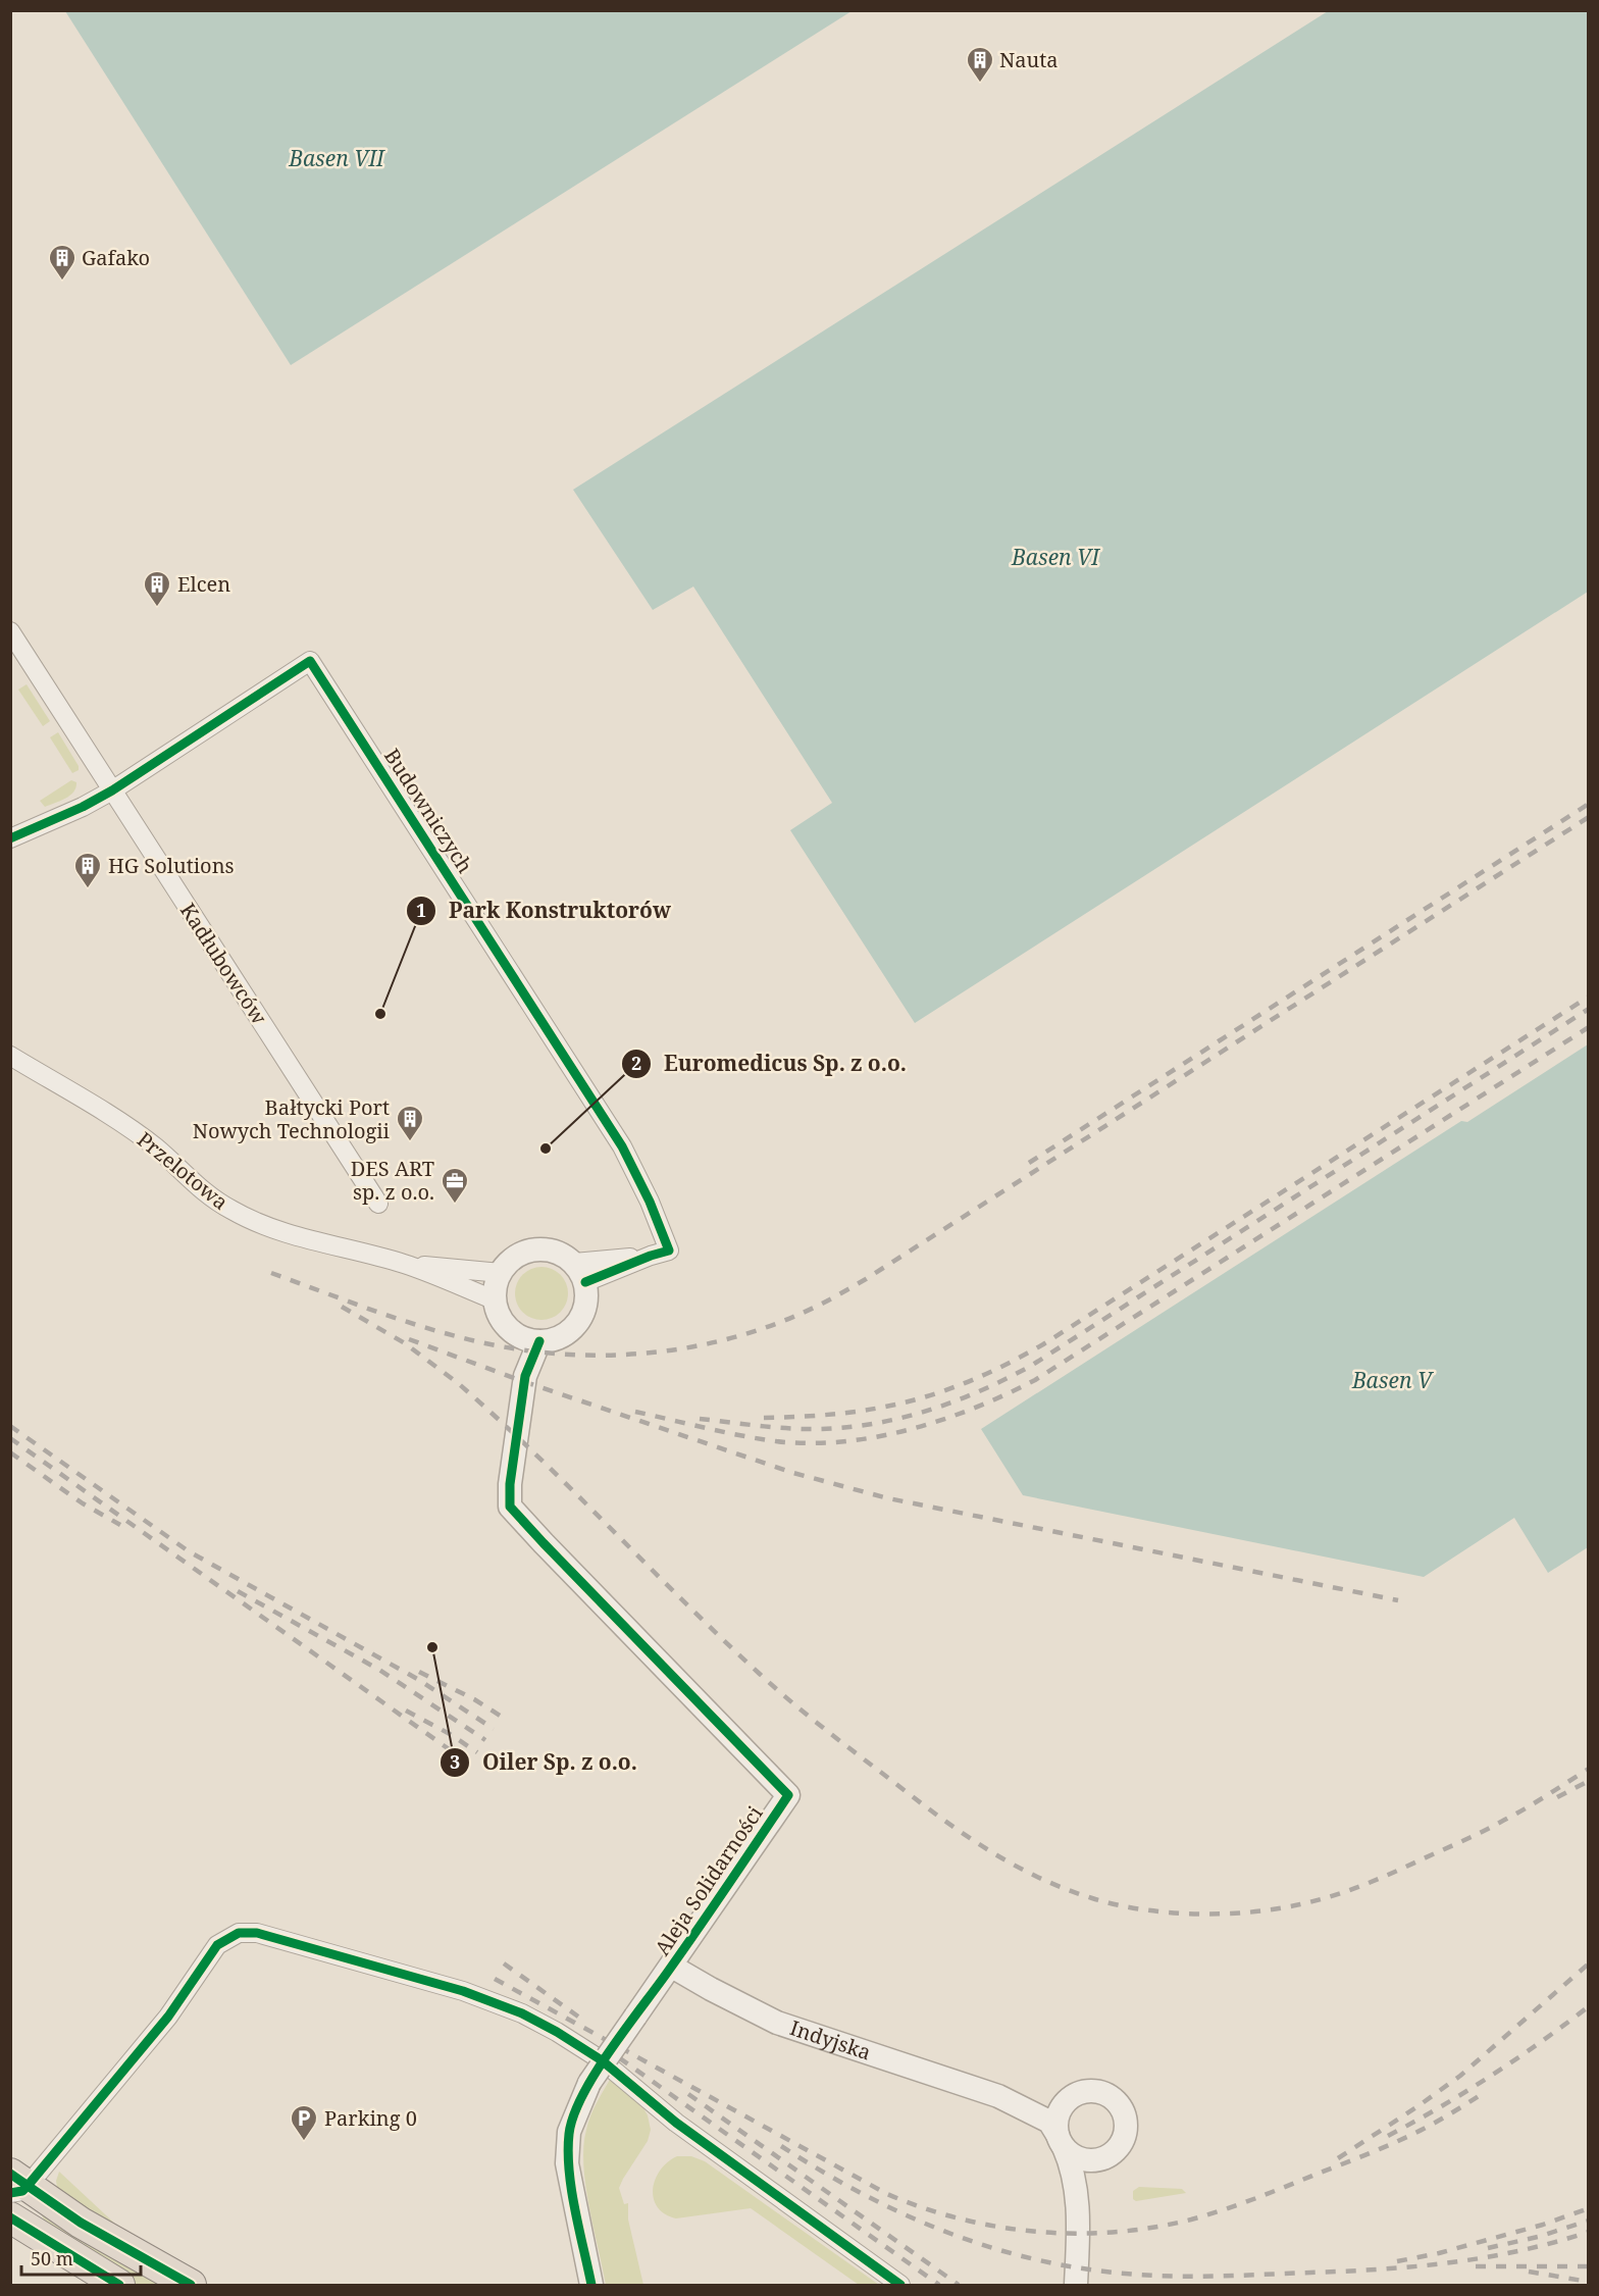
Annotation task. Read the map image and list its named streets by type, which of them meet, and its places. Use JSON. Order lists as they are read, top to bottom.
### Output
{
  "streets": {
    "street": [
      "Budowniczych",
      "Kadłubowców",
      "Przelotowa",
      "Aleja Solidarności",
      "Indyjska"
    ]
  },
  "crossings": [
    ["Budowniczych", "Kadłubowców"],
    ["Budowniczych", "Przelotowa"],
    ["Budowniczych", "Aleja Solidarności"],
    ["Przelotowa", "Aleja Solidarności"],
    ["Aleja Solidarności", "Indyjska"]
  ],
  "water": ["Basen VII", "Basen VI", "Basen V"],
  "places": {
    "building": [
      "Nauta",
      "Gafako",
      "Elcen",
      "HG Solutions",
      "Bałtycki Port Nowych Technologii"
    ],
    "other": ["Park Konstruktorów", "Euromedicus Sp. z o.o.", "Oiler Sp. z o.o."],
    "office": ["DES ART sp. z o.o."],
    "parking": ["Parking 0"]
  },
  "scale_bar": "50 m"
}
